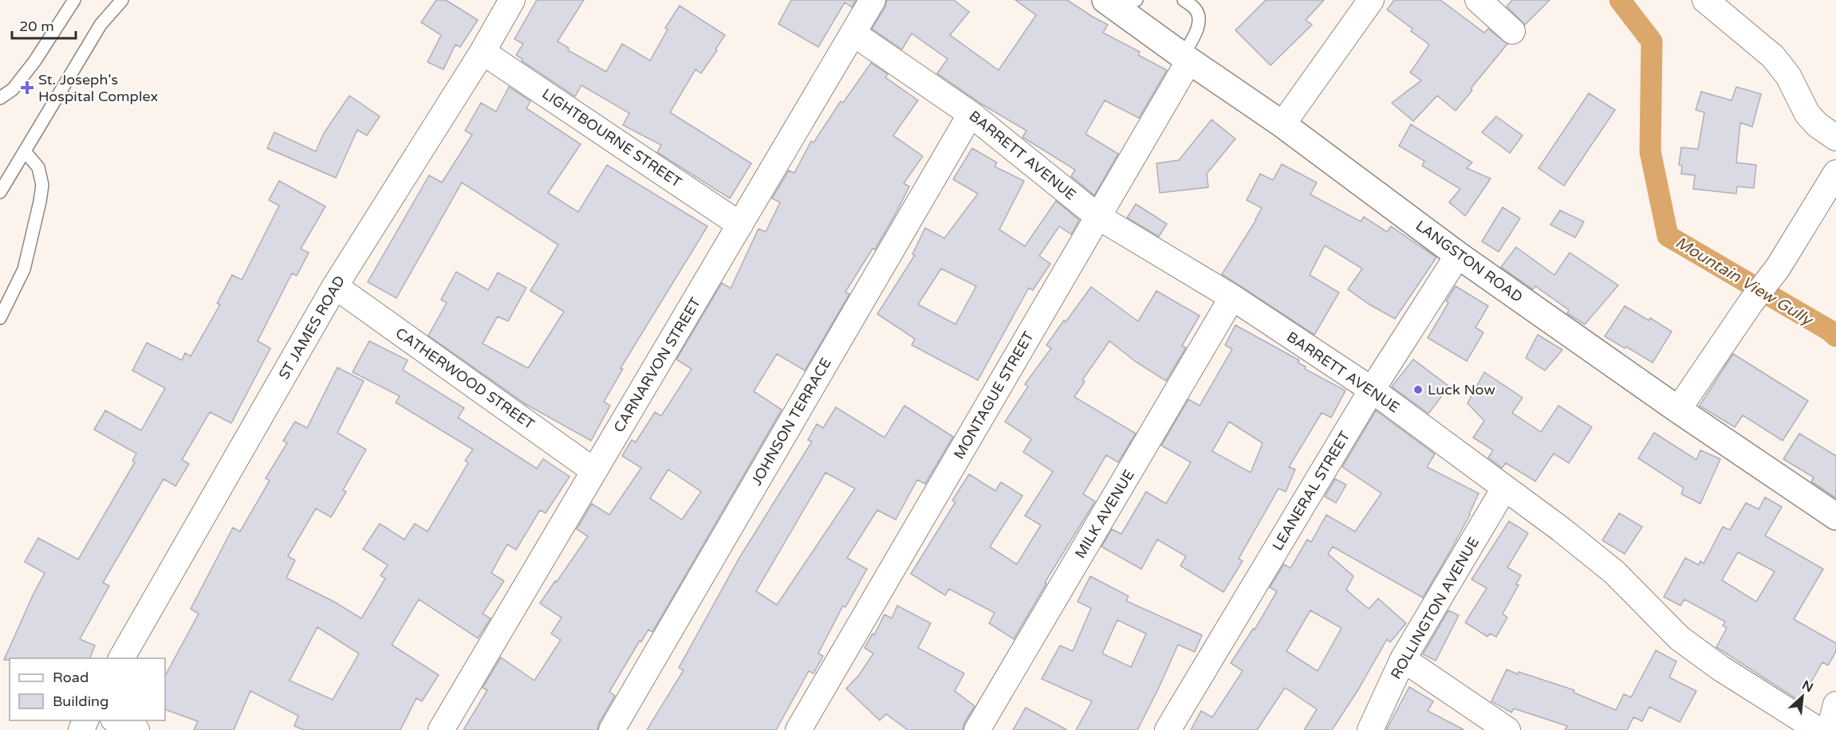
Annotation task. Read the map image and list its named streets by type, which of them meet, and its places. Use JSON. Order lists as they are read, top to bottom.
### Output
{
  "streets": {
    "street": [
      "LIGHTBOURNE STREET",
      "BARRETT AVENUE",
      "LANGSTON ROAD",
      "ST JAMES ROAD",
      "CARNARVON STREET",
      "CATHERWOOD STREET",
      "MONTAGUE STREET",
      "JOHNSON TERRACE",
      "LEANERAL STREET",
      "MILK AVENUE",
      "ROLLINGTON AVENUE"
    ]
  },
  "crossings": [
    ["LIGHTBOURNE STREET", "ST JAMES ROAD"],
    ["LIGHTBOURNE STREET", "CARNARVON STREET"],
    ["BARRETT AVENUE", "CARNARVON STREET"],
    ["BARRETT AVENUE", "MONTAGUE STREET"],
    ["BARRETT AVENUE", "JOHNSON TERRACE"],
    ["BARRETT AVENUE", "LEANERAL STREET"],
    ["BARRETT AVENUE", "MILK AVENUE"],
    ["BARRETT AVENUE", "ROLLINGTON AVENUE"],
    ["LANGSTON ROAD", "MONTAGUE STREET"],
    ["LANGSTON ROAD", "LEANERAL STREET"],
    ["ST JAMES ROAD", "CATHERWOOD STREET"],
    ["CARNARVON STREET", "CATHERWOOD STREET"]
  ],
  "water": ["Mountain View Gully"],
  "places": {
    "health": ["St. Joseph's Hospital Complex"],
    "other": ["Luck Now"]
  },
  "legend": ["Road", "Building"],
  "scale_bar": "20 m",
  "north": "top right"
}
